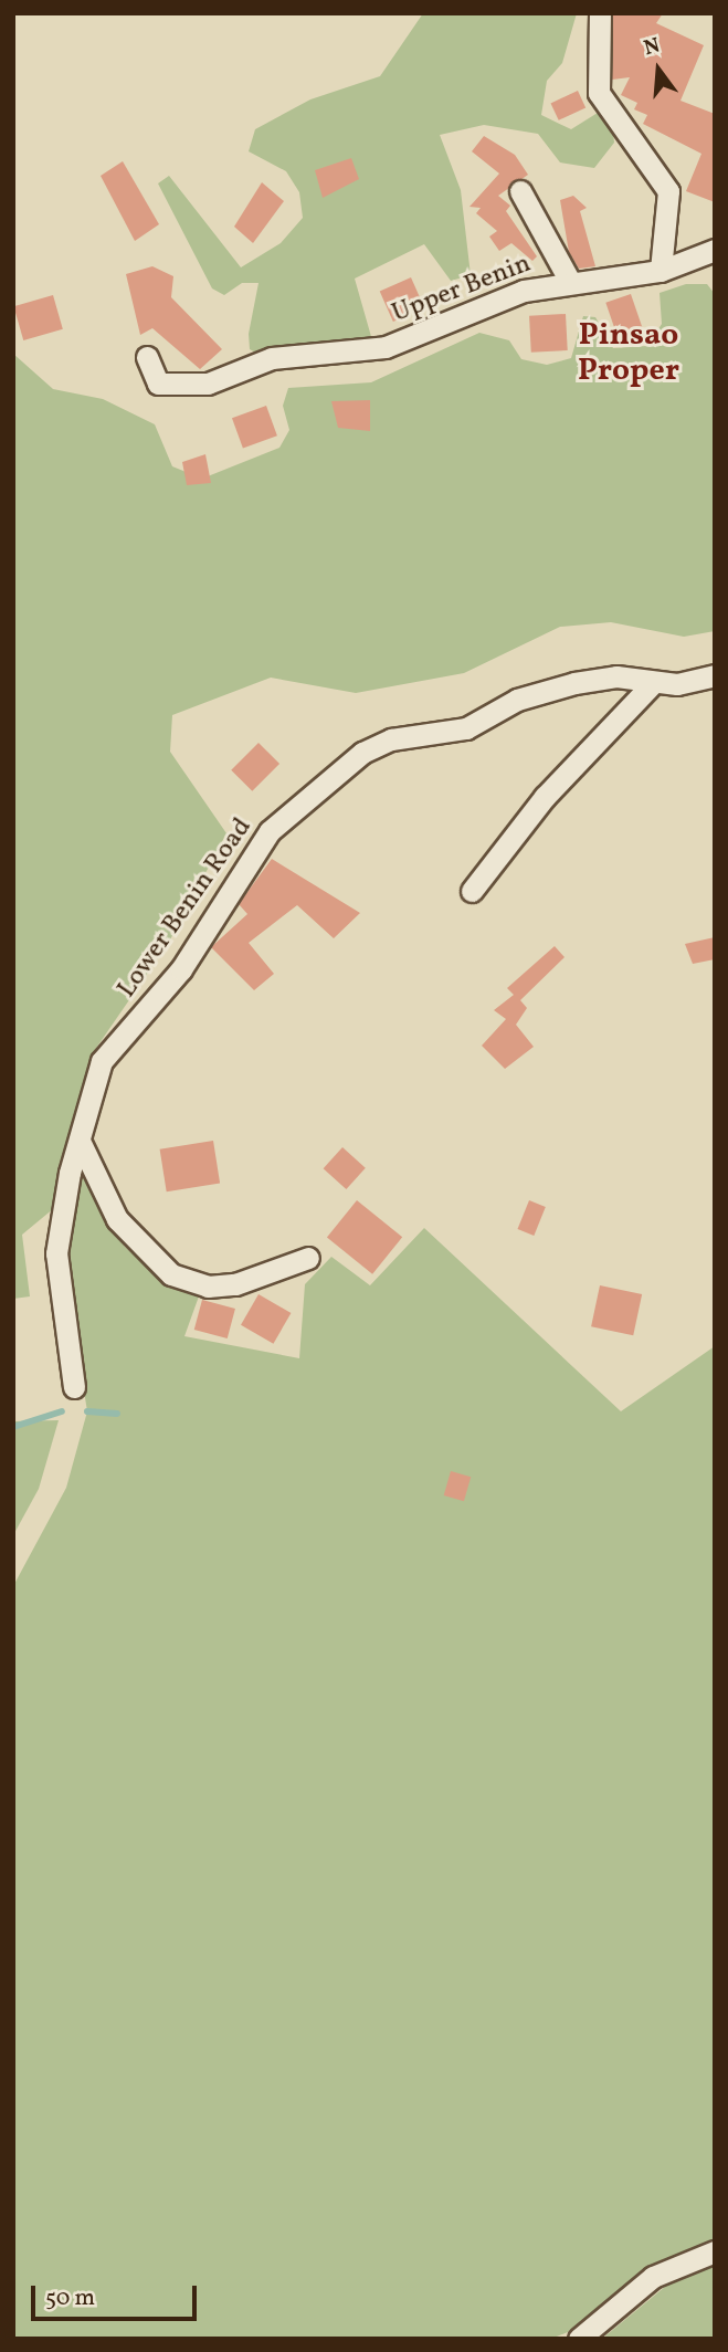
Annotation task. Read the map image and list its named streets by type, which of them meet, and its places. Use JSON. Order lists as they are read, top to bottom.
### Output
{
  "streets": {
    "street": ["Upper Benin", "Lower Benin Road"]
  },
  "districts": ["Pinsao Proper"],
  "scale_bar": "50 m",
  "north": "top"
}
